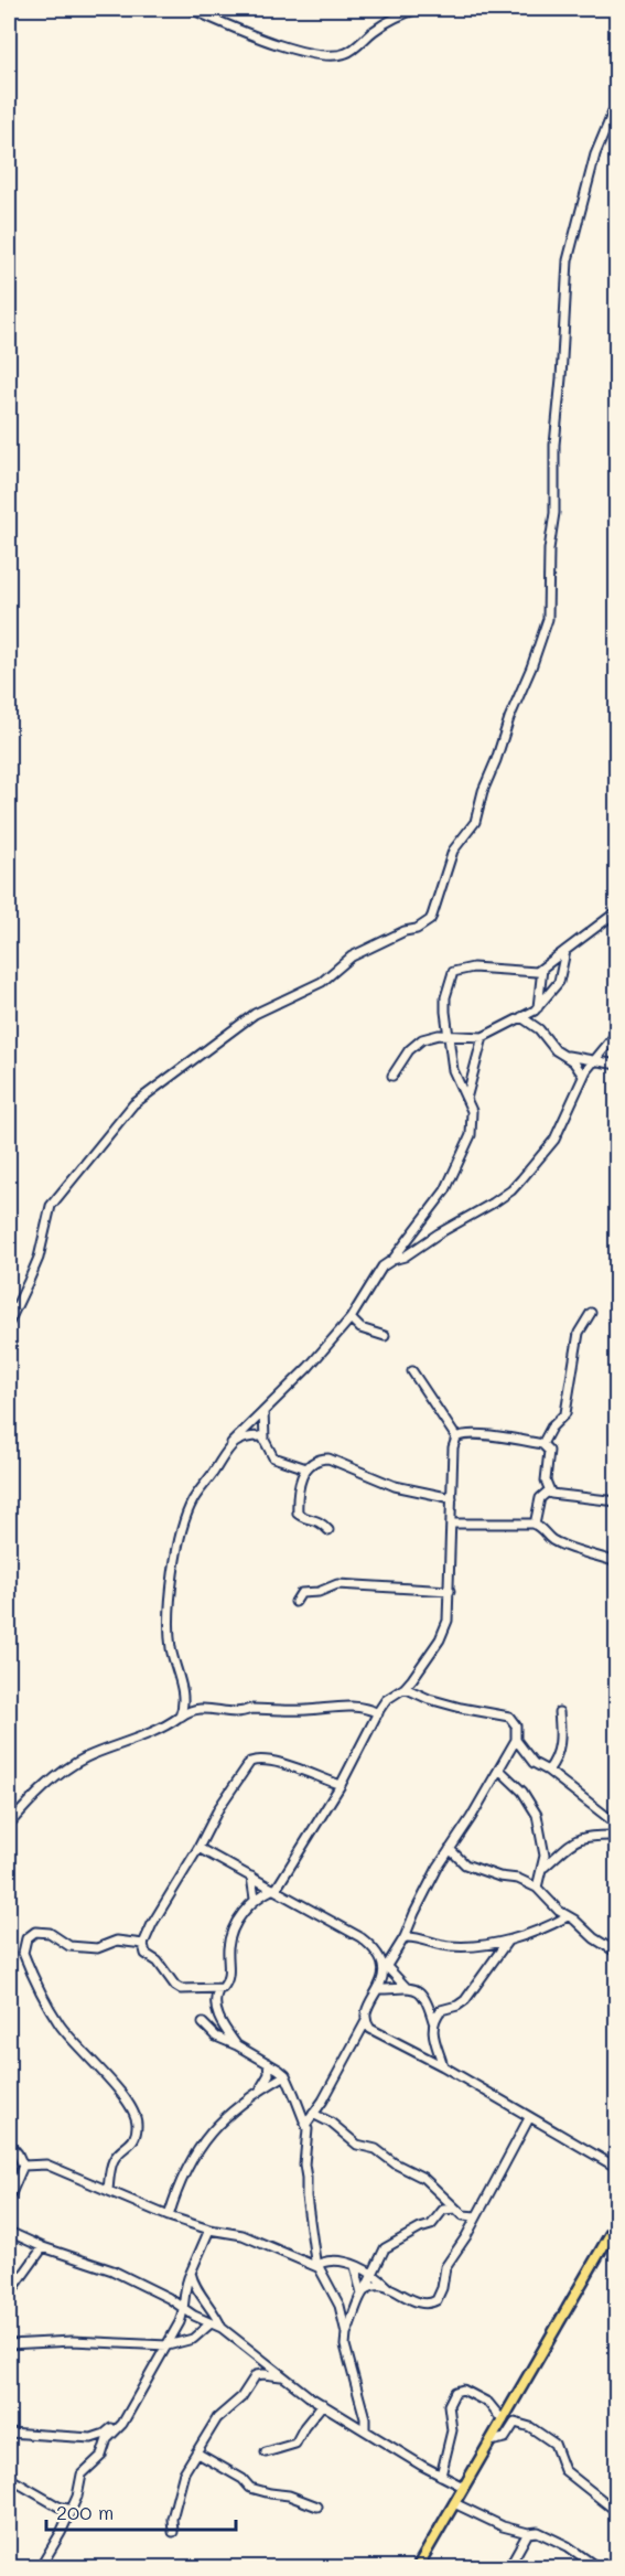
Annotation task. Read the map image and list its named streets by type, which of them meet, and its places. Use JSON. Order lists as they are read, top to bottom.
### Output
{
  "scale_bar": "200 m"
}
